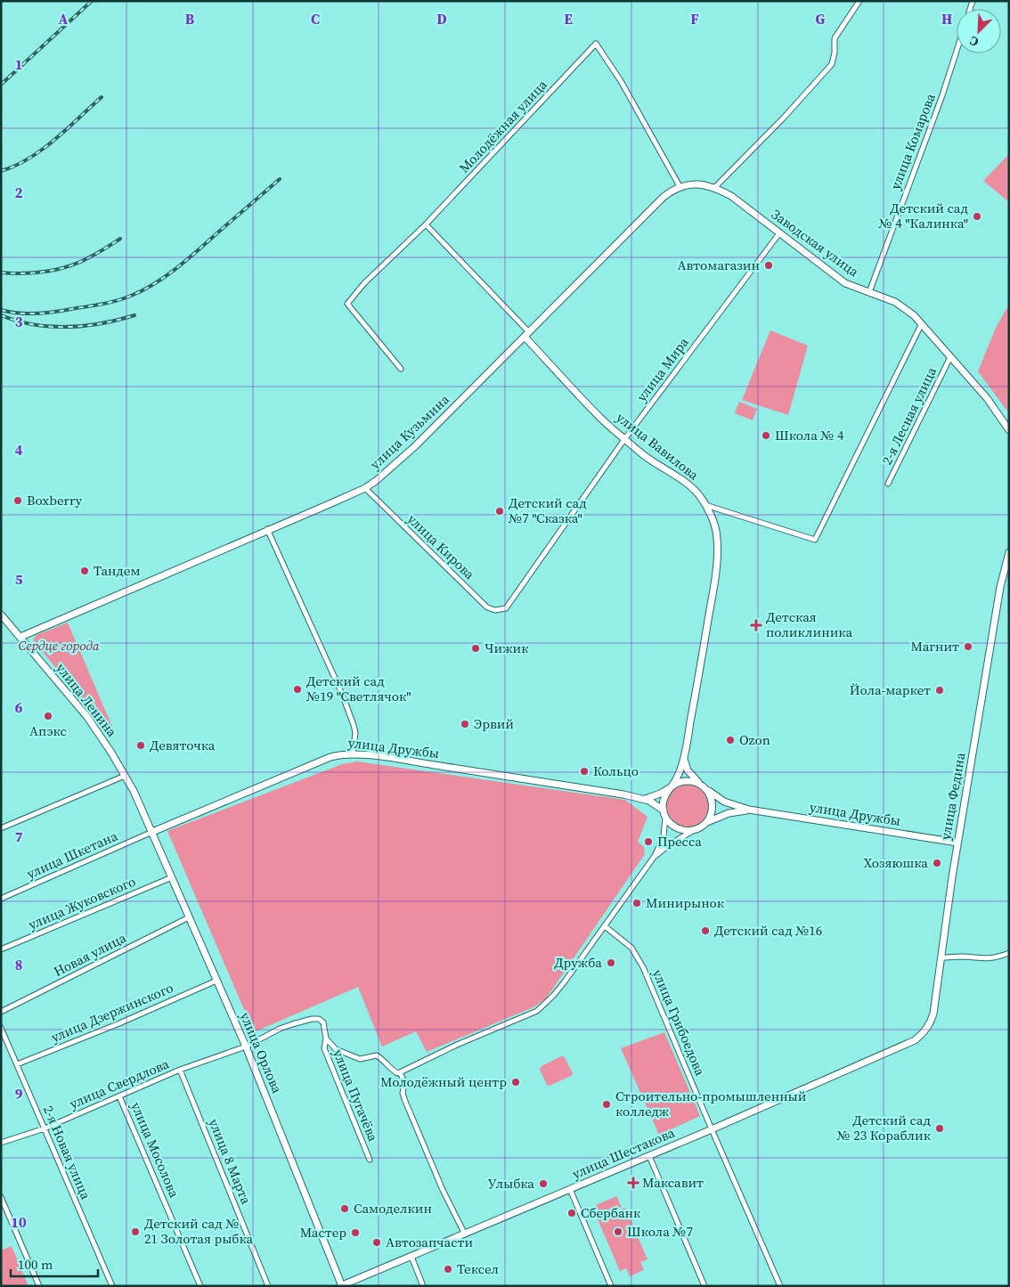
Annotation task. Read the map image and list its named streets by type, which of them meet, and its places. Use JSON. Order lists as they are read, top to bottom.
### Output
{
  "streets": {
    "main road": [
      "Заводская улица",
      "улица Кузьмина",
      "улица Вавилова",
      "улица Ленина",
      "улица Дружбы",
      "улица Федина",
      "улица Орлова",
      "улица Шестакова"
    ],
    "street": [
      "Молодёжная улица",
      "улица Комарова",
      "улица Мира",
      "2-я Лесная улица",
      "улица Кирова",
      "улица Шкетана",
      "улица Жуковского",
      "Новая улица",
      "улица Дзержинского",
      "улица Грибоедова",
      "улица Свердлова",
      "улица Пугачёва",
      "улица Мосолова",
      "2-я Новая улица",
      "улица 8 Марта"
    ]
  },
  "crossings": [
    ["Молодёжная улица", "Заводская улица"],
    ["Молодёжная улица", "улица Кузьмина"],
    ["Молодёжная улица", "улица Вавилова"],
    ["улица Комарова", "Заводская улица"],
    ["Заводская улица", "улица Мира"],
    ["Заводская улица", "2-я Лесная улица"],
    ["Заводская улица", "улица Кузьмина"],
    ["улица Мира", "улица Вавилова"],
    ["улица Мира", "улица Кирова"],
    ["улица Кузьмина", "улица Вавилова"],
    ["улица Кузьмина", "улица Кирова"],
    ["улица Кузьмина", "улица Ленина"],
    ["улица Ленина", "улица Дружбы"],
    ["улица Ленина", "улица Шкетана"],
    ["улица Ленина", "улица Орлова"],
    ["улица Дружбы", "улица Федина"],
    ["улица Дружбы", "улица Шкетана"],
    ["улица Дружбы", "улица Орлова"],
    ["улица Федина", "улица Шестакова"],
    ["улица Шкетана", "улица Орлова"],
    ["улица Жуковского", "улица Орлова"],
    ["Новая улица", "улица Орлова"],
    ["улица Дзержинского", "улица Орлова"],
    ["улица Дзержинского", "2-я Новая улица"],
    ["улица Грибоедова", "улица Шестакова"],
    ["улица Орлова", "улица Свердлова"],
    ["улица Орлова", "улица Пугачёва"],
    ["улица Орлова", "улица Шестакова"],
    ["улица Свердлова", "улица Пугачёва"],
    ["улица Свердлова", "улица Мосолова"],
    ["улица Свердлова", "2-я Новая улица"],
    ["улица Свердлова", "улица 8 Марта"]
  ],
  "parks": ["Сердце города"],
  "places": {
    "other": [
      "Детский сад № 4 \"Калинка\"",
      "Автомагазин",
      "Школа № 4",
      "Boxberry",
      "Детский сад №7 \"Сказка\"",
      "Тандем",
      "Магнит",
      "Чижик",
      "Детский сад №19 \"Светлячок\"",
      "Йола-маркет",
      "Апэкс",
      "Эрвий",
      "Ozon",
      "Девяточка",
      "Кольцо",
      "Пресса",
      "Хозяюшка",
      "Минирынок",
      "Детский сад №16",
      "Дружба",
      "Молодёжный центр",
      "Строительно-промышленный колледж",
      "Детский сад № 23 Кораблик",
      "Улыбка",
      "Самоделкин",
      "Сбербанк",
      "Детский сад № 21 Золотая рыбка",
      "Школа №7",
      "Мастер",
      "Автозапчасти",
      "Тексел"
    ],
    "health": ["Детская поликлиника", "Максавит"]
  },
  "scale_bar": "100 m",
  "north": "bottom left",
  "grid": {
    "columns": [
      "A",
      "B",
      "C",
      "D",
      "E",
      "F",
      "G",
      "H"
    ],
    "rows": [
      "1",
      "2",
      "3",
      "4",
      "5",
      "6",
      "7",
      "8",
      "9",
      "10"
    ]
  }
}
